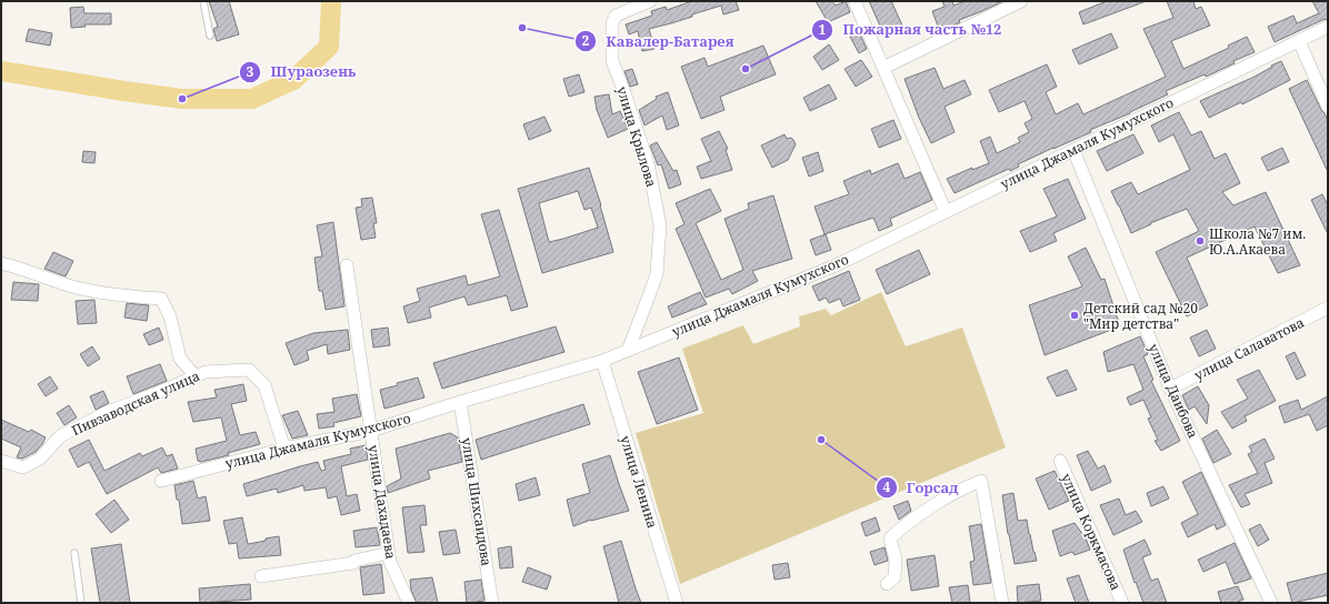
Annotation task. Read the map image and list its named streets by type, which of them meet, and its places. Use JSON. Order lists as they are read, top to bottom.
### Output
{
  "streets": {
    "street": [
      "улица Крылова",
      "улица Джамаля Кумухского",
      "улица Салаватова",
      "улица Даибова",
      "Пивзаводская улица",
      "улица Ленина",
      "улица Дахадаева",
      "улица Шихсаидова",
      "улица Коркмасова"
    ]
  },
  "crossings": [
    ["улица Крылова", "улица Джамаля Кумухского"],
    ["улица Джамаля Кумухского", "улица Даибова"],
    ["улица Джамаля Кумухского", "Пивзаводская улица"],
    ["улица Джамаля Кумухского", "улица Ленина"],
    ["улица Джамаля Кумухского", "улица Дахадаева"],
    ["улица Джамаля Кумухского", "улица Шихсаидова"],
    ["улица Салаватова", "улица Даибова"]
  ],
  "places": [
    "Кавалер-Батарея",
    "Пожарная часть №12",
    "Шураозень",
    "Школа №7 им. Ю.А.Акаева",
    "Детский сад №20 \"Мир детства\"",
    "Горсад"
  ]
}
